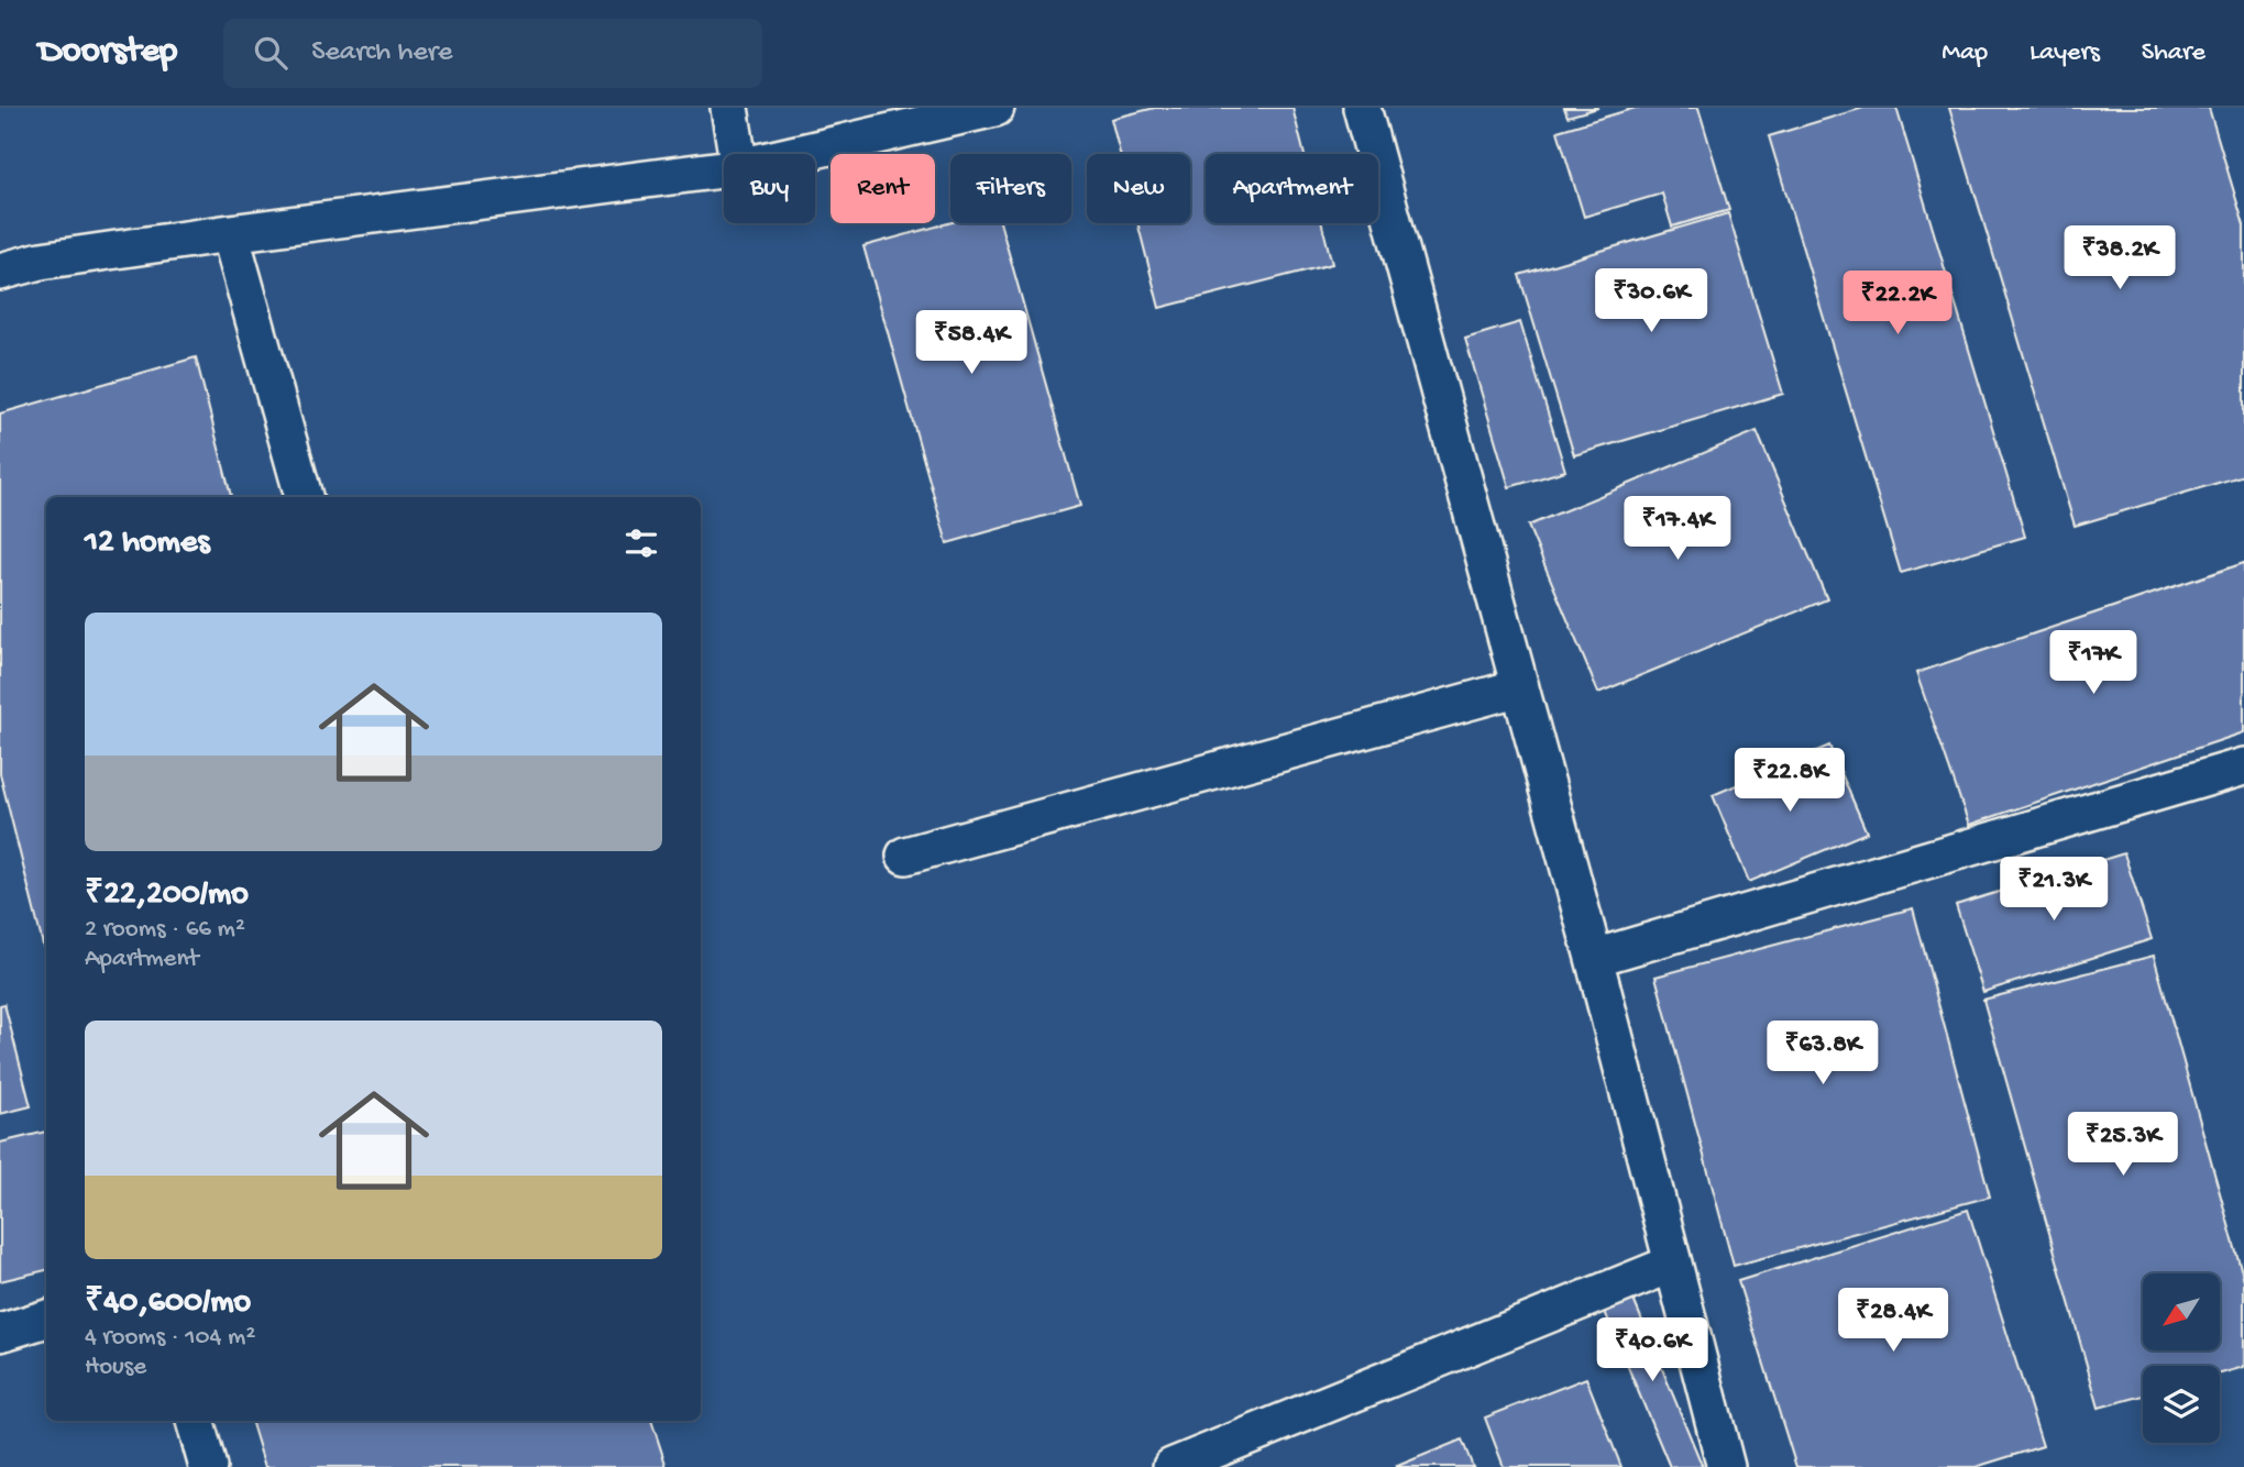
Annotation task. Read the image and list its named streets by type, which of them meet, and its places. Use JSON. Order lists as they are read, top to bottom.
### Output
{
  "north": "bottom left",
  "page": {
    "header": "Doorstep",
    "search": "Search here",
    "nav": ["Map", "Layers", "Share"],
    "chip": [
      "Buy",
      "Rent",
      "Filters",
      "New",
      "Apartment"
    ],
    "price": [
      "₹38.2K",
      "₹30.6K",
      "₹22.2K",
      "₹58.4K",
      "₹17.4K",
      "₹17K",
      "₹22.8K",
      "₹21.3K",
      "₹63.8K",
      "₹25.3K",
      "₹28.4K",
      "₹40.6K"
    ],
    "heading": "12 homes",
    "list": [
      {
        "name": "₹22,200/mo",
        "note": "2 rooms · 66 m² · Apartment"
      },
      {
        "name": "₹40,600/mo",
        "note": "4 rooms · 104 m² · House"
      }
    ]
  }
}
